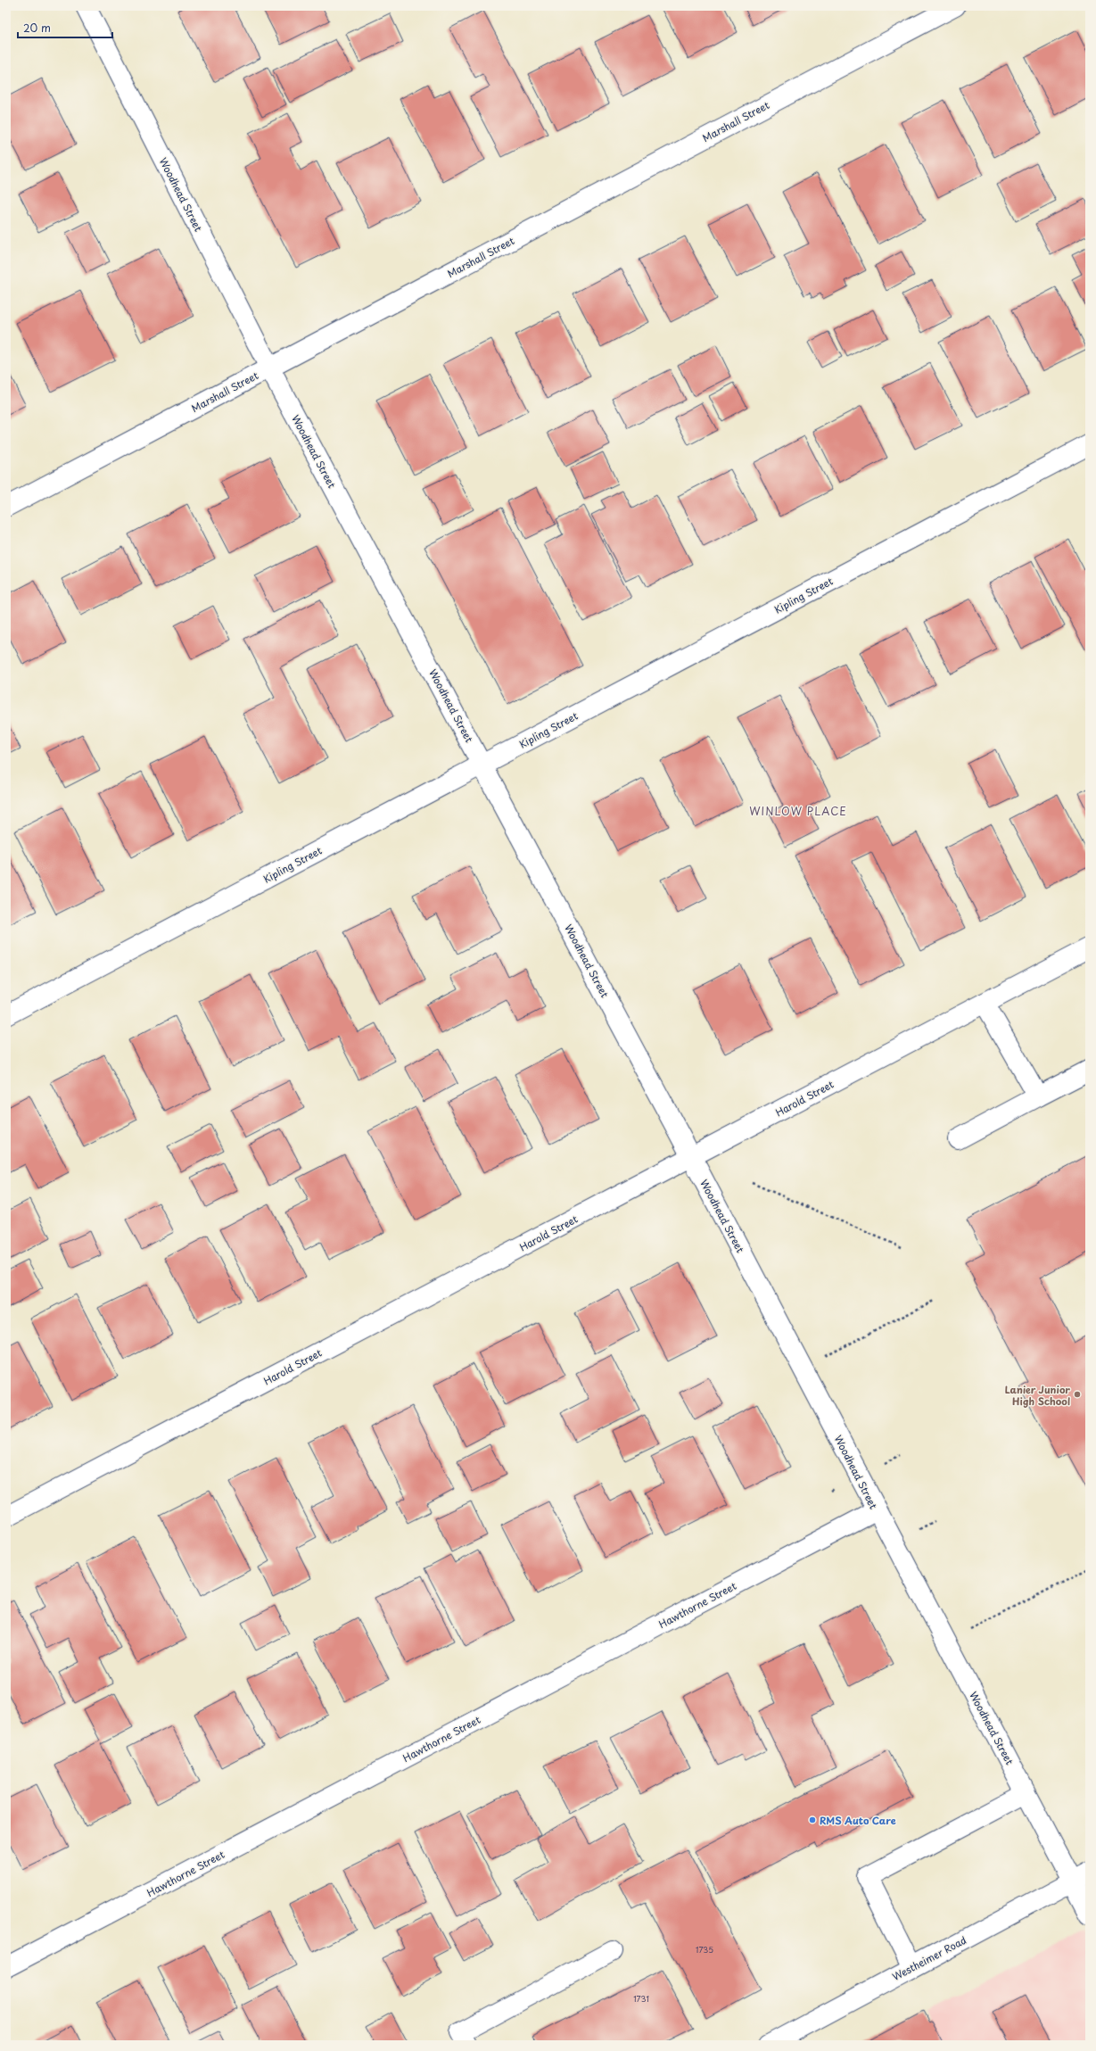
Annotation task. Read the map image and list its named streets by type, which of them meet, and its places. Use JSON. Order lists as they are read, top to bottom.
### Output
{
  "streets": {
    "street": [
      "Marshall Street",
      "Woodhead Street",
      "Kipling Street",
      "Harold Street",
      "Hawthorne Street",
      "Westheimer Road"
    ]
  },
  "crossings": [
    ["Marshall Street", "Woodhead Street"],
    ["Woodhead Street", "Kipling Street"],
    ["Woodhead Street", "Harold Street"],
    ["Woodhead Street", "Hawthorne Street"],
    ["Woodhead Street", "Westheimer Road"]
  ],
  "districts": ["WINLOW PLACE"],
  "places": ["Lanier Junior High School", "RMS Auto Care"],
  "house_numbers": ["1735", "1731"],
  "scale_bar": "20 m"
}
